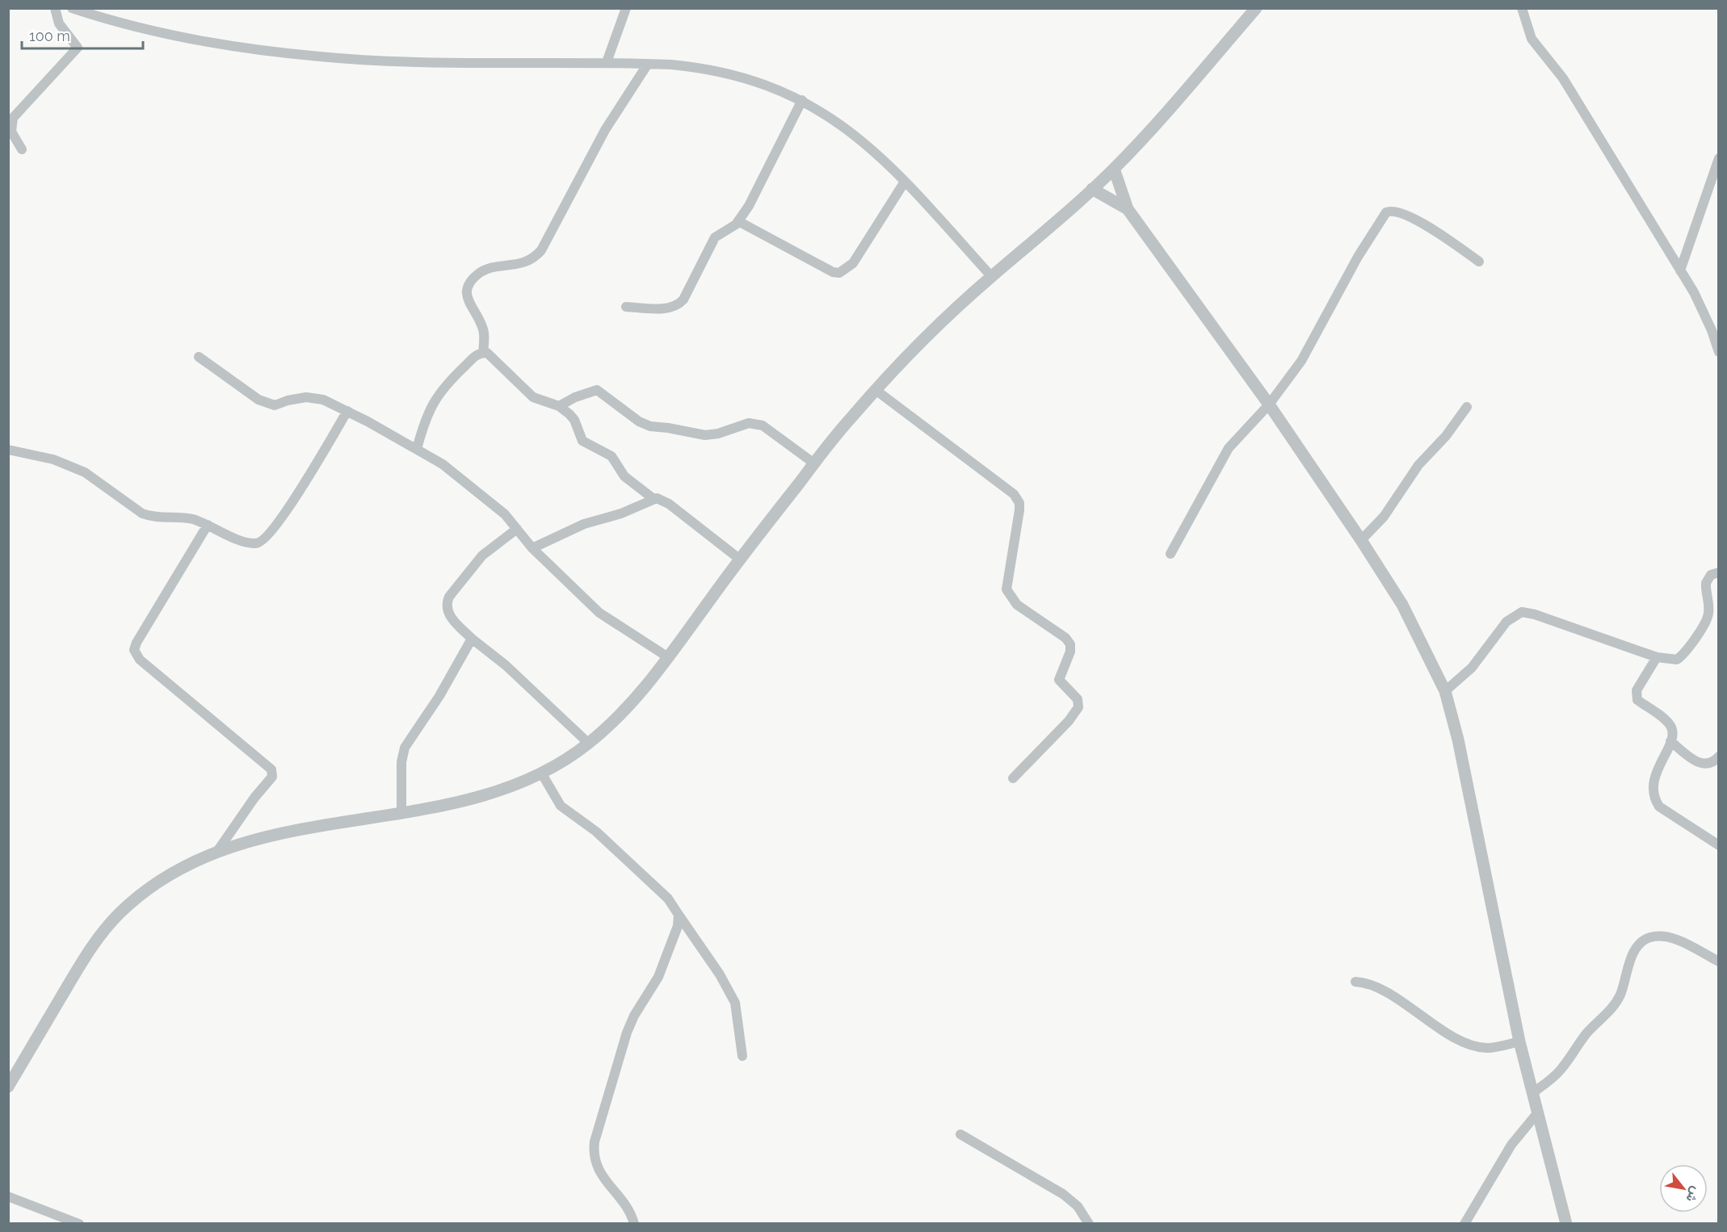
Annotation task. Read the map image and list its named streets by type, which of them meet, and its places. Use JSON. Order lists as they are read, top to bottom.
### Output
{
  "scale_bar": "100 m",
  "north": "bottom right"
}
